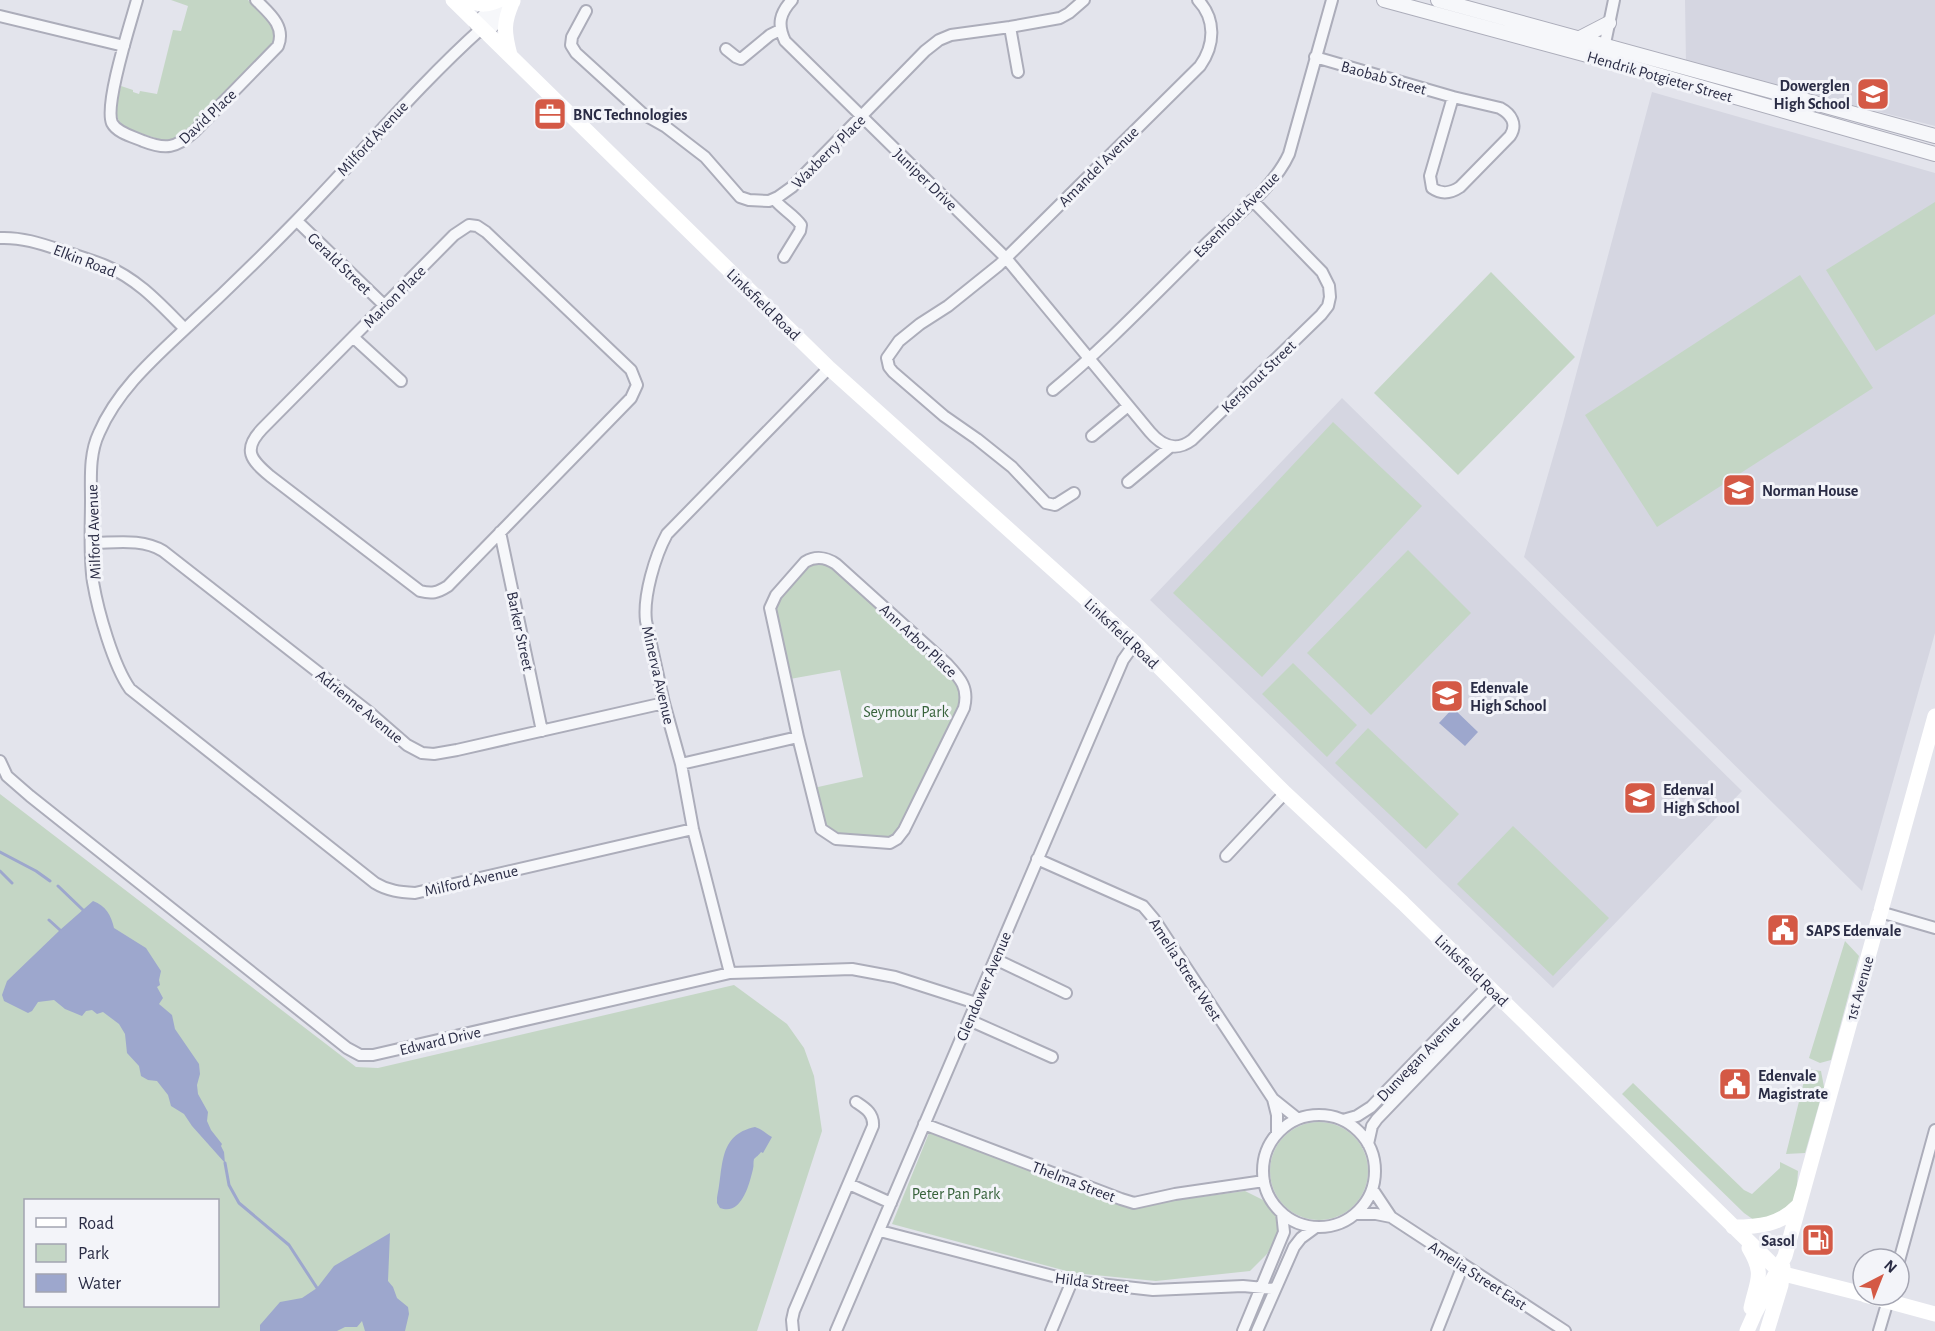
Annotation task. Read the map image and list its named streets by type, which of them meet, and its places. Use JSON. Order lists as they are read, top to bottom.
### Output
{
  "streets": {
    "main road": ["Linksfield Road", "1st Avenue"],
    "street": [
      "Hendrik Potgieter Street",
      "Baobab Street",
      "David Place",
      "Milford Avenue",
      "Waxberry Place",
      "Amandel Avenue",
      "Juniper Drive",
      "Essenhout Avenue",
      "Elkin Road",
      "Gerald Street",
      "Marion Place",
      "Kershout Street",
      "Barker Street",
      "Ann Arbor Place",
      "Minerva Avenue",
      "Adrienne Avenue",
      "Amelia Street West",
      "Glendower Avenue",
      "Edward Drive",
      "Dunvegan Avenue",
      "Thelma Street",
      "Amelia Street East",
      "Hilda Street"
    ]
  },
  "crossings": [
    ["Baobab Street", "Essenhout Avenue"],
    ["Milford Avenue", "Elkin Road"],
    ["Milford Avenue", "Gerald Street"],
    ["Milford Avenue", "Linksfield Road"],
    ["Milford Avenue", "Minerva Avenue"],
    ["Milford Avenue", "Adrienne Avenue"],
    ["Waxberry Place", "Juniper Drive"],
    ["Amandel Avenue", "Juniper Drive"],
    ["Juniper Drive", "Essenhout Avenue"],
    ["Essenhout Avenue", "Kershout Street"],
    ["Gerald Street", "Marion Place"],
    ["Marion Place", "Barker Street"],
    ["Linksfield Road", "Minerva Avenue"],
    ["Linksfield Road", "Glendower Avenue"],
    ["Linksfield Road", "1st Avenue"],
    ["Linksfield Road", "Dunvegan Avenue"],
    ["Barker Street", "Adrienne Avenue"],
    ["Minerva Avenue", "Adrienne Avenue"],
    ["Minerva Avenue", "Edward Drive"],
    ["Amelia Street West", "Glendower Avenue"],
    ["Amelia Street West", "Dunvegan Avenue"],
    ["Amelia Street West", "Thelma Street"],
    ["Amelia Street West", "Amelia Street East"],
    ["Glendower Avenue", "Edward Drive"],
    ["Glendower Avenue", "Thelma Street"],
    ["Glendower Avenue", "Hilda Street"],
    ["Dunvegan Avenue", "Thelma Street"],
    ["Dunvegan Avenue", "Amelia Street East"],
    ["Thelma Street", "Amelia Street East"]
  ],
  "parks": ["Seymour Park", "Peter Pan Park"],
  "places": {
    "school or university": [
      "Dowerglen High School",
      "Norman House",
      "Edenvale High School",
      "Edenval High School"
    ],
    "office": ["BNC Technologies"],
    "public building": ["SAPS Edenvale", "Edenvale Magistrate"],
    "fuel station": ["Sasol"]
  },
  "legend": ["Road", "Park", "Water"],
  "north": "top right"
}
